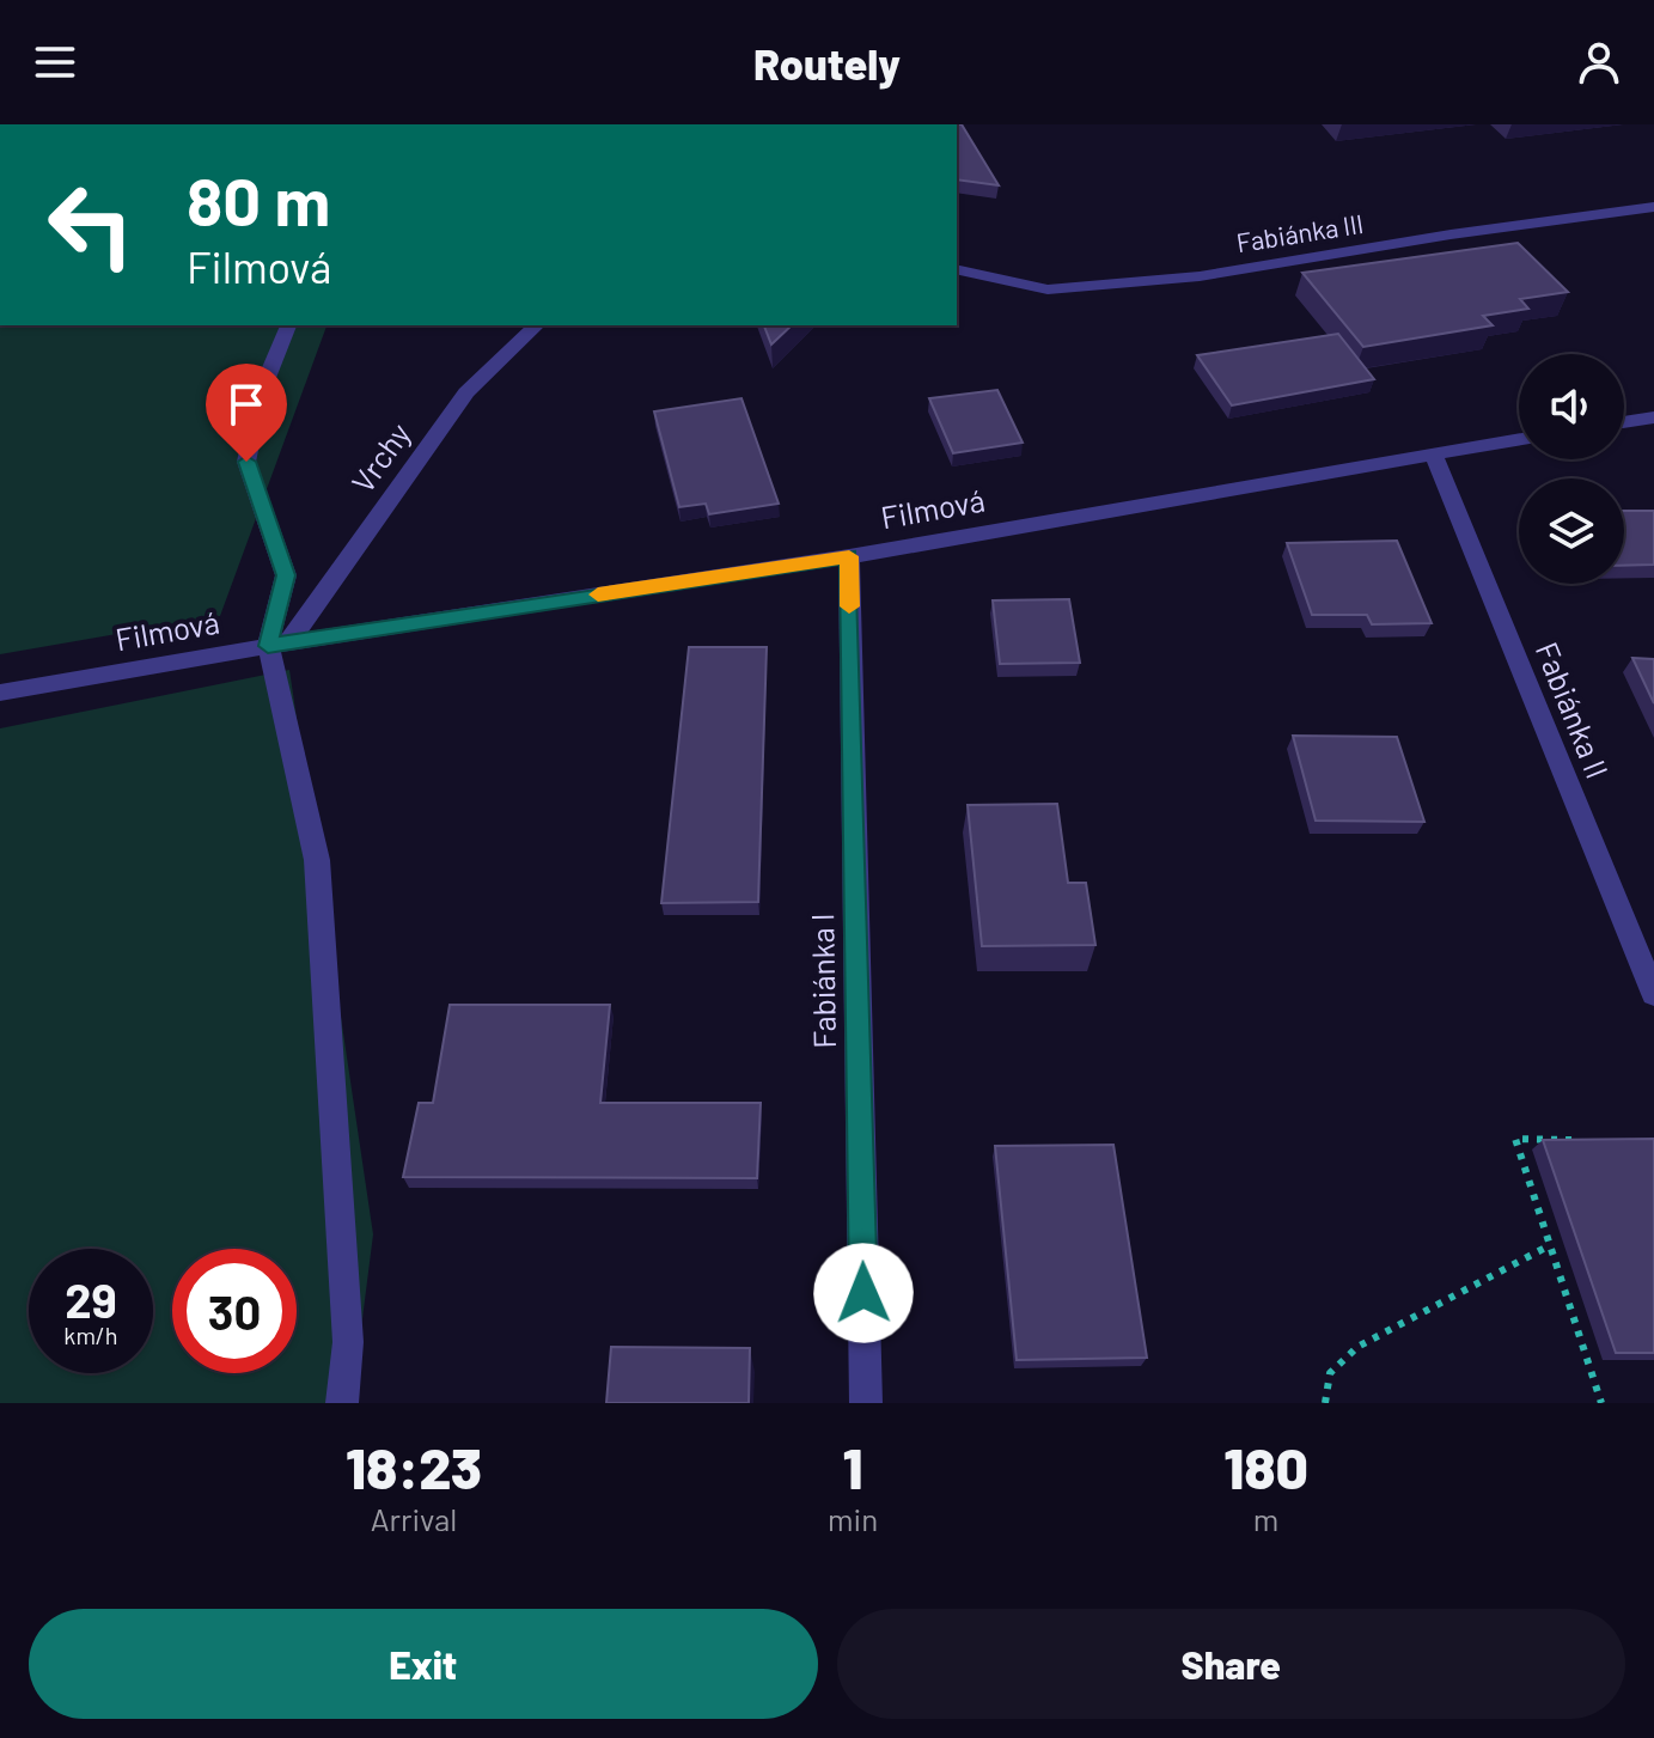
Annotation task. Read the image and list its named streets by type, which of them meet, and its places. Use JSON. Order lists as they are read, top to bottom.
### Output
{
  "streets": {
    "street": [
      "Fabiánka III",
      "Vrchy",
      "Filmová",
      "Fabiánka II",
      "Fabiánka I"
    ]
  },
  "crossings": [
    ["Vrchy", "Filmová"],
    ["Filmová", "Fabiánka II"],
    ["Filmová", "Fabiánka I"]
  ],
  "page": {
    "header": "Routely",
    "turn": ["80 m", "Filmová"],
    "speed": "29 km/h",
    "limit": "30",
    "eta": [
      "18:23",
      "Arrival",
      "1",
      "min",
      "180",
      "m"
    ],
    "buttons": ["Exit", "Share"]
  }
}
